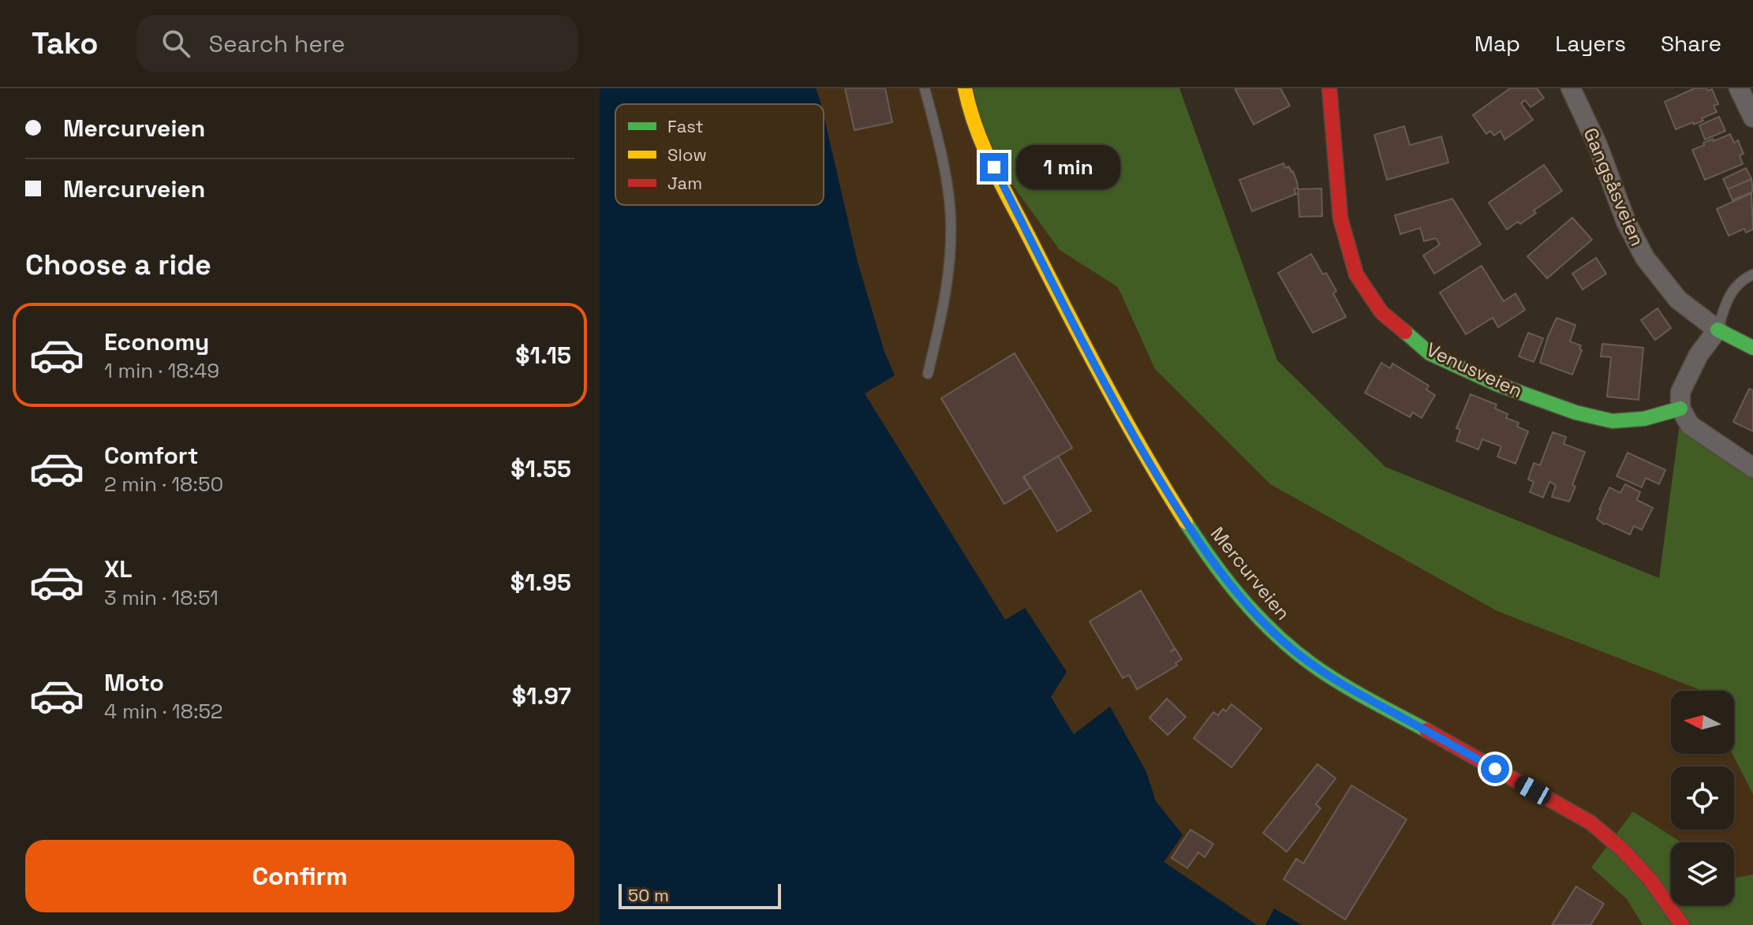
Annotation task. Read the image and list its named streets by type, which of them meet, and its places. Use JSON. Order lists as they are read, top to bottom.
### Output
{
  "streets": {
    "main road": ["Gangsåsveien", "Venusveien", "Mercurveien"]
  },
  "legend": ["Fast", "Slow", "Jam"],
  "scale_bar": "50 m",
  "north": "left",
  "page": {
    "header": "Tako",
    "search": "Search here",
    "nav": ["Map", "Layers", "Share"],
    "banner": ["Mercurveien", "Mercurveien"],
    "bubble": "1 min",
    "heading": "Choose a ride",
    "list": [
      {
        "name": "Economy",
        "note": "1 min · 18:49",
        "value": "$1.15"
      },
      {
        "name": "Comfort",
        "note": "2 min · 18:50",
        "value": "$1.55"
      },
      {
        "name": "XL",
        "note": "3 min · 18:51",
        "value": "$1.95"
      },
      {
        "name": "Moto",
        "note": "4 min · 18:52",
        "value": "$1.97"
      }
    ],
    "buttons": "Confirm",
    "scale": "50 m"
  }
}
